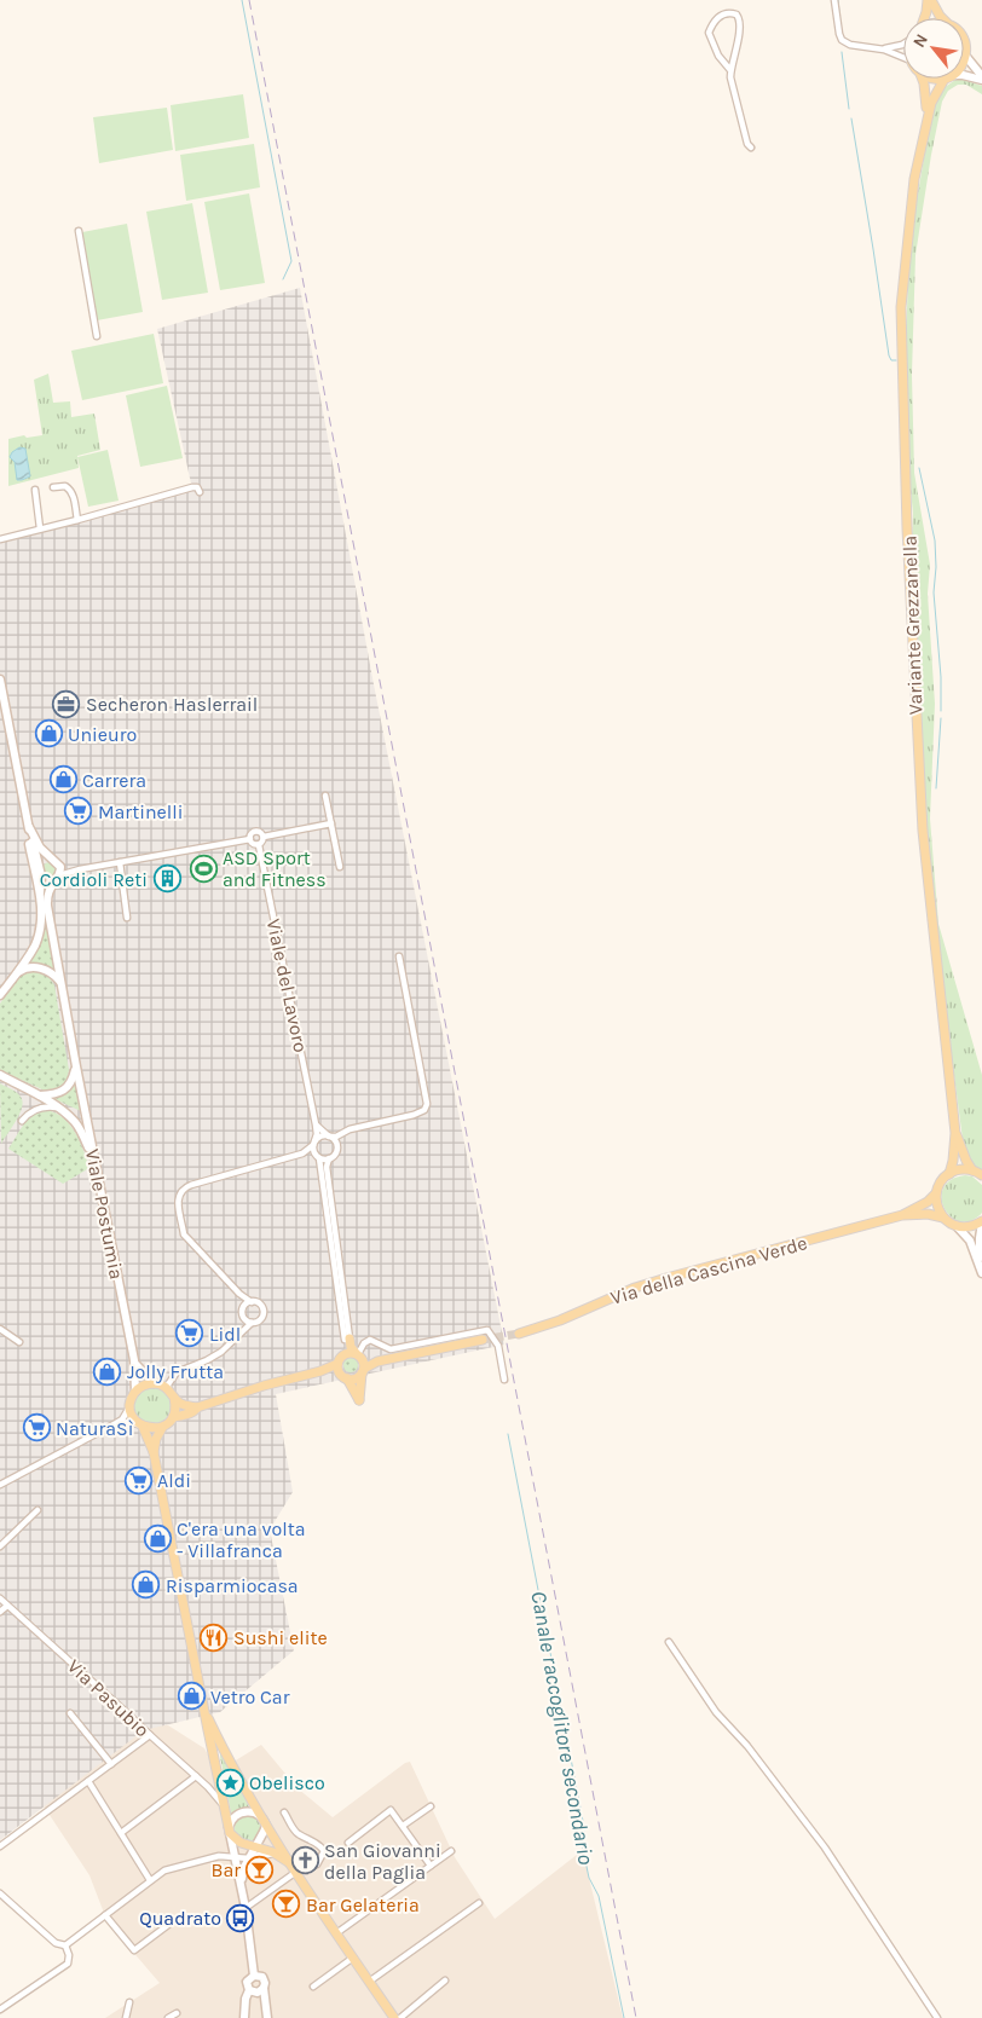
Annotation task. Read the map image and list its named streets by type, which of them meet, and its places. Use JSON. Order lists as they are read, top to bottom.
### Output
{
  "streets": {
    "main road": ["Variante Grezzanella", "Viale Postumia", "Via della Cascina Verde"],
    "street": ["Viale del Lavoro", "Via Pasubio"]
  },
  "water": ["Canale raccoglitore secondario"],
  "places": {
    "office": ["Secheron Haslerrail"],
    "shop": [
      "Unieuro",
      "Carrera",
      "Jolly Frutta",
      "C'era una volta - Villafranca",
      "Risparmiocasa",
      "Vetro Car"
    ],
    "supermarket": [
      "Martinelli",
      "Lidl",
      "NaturaSì",
      "Aldi"
    ],
    "sports": ["ASD Sport and Fitness"],
    "building": ["Cordioli Reti"],
    "restaurant": ["Sushi elite"],
    "place": ["Obelisco"],
    "church": ["San Giovanni della Paglia"],
    "bar": ["Bar", "Bar Gelateria"],
    "bus stop": ["Quadrato"]
  },
  "north": "top left"
}
